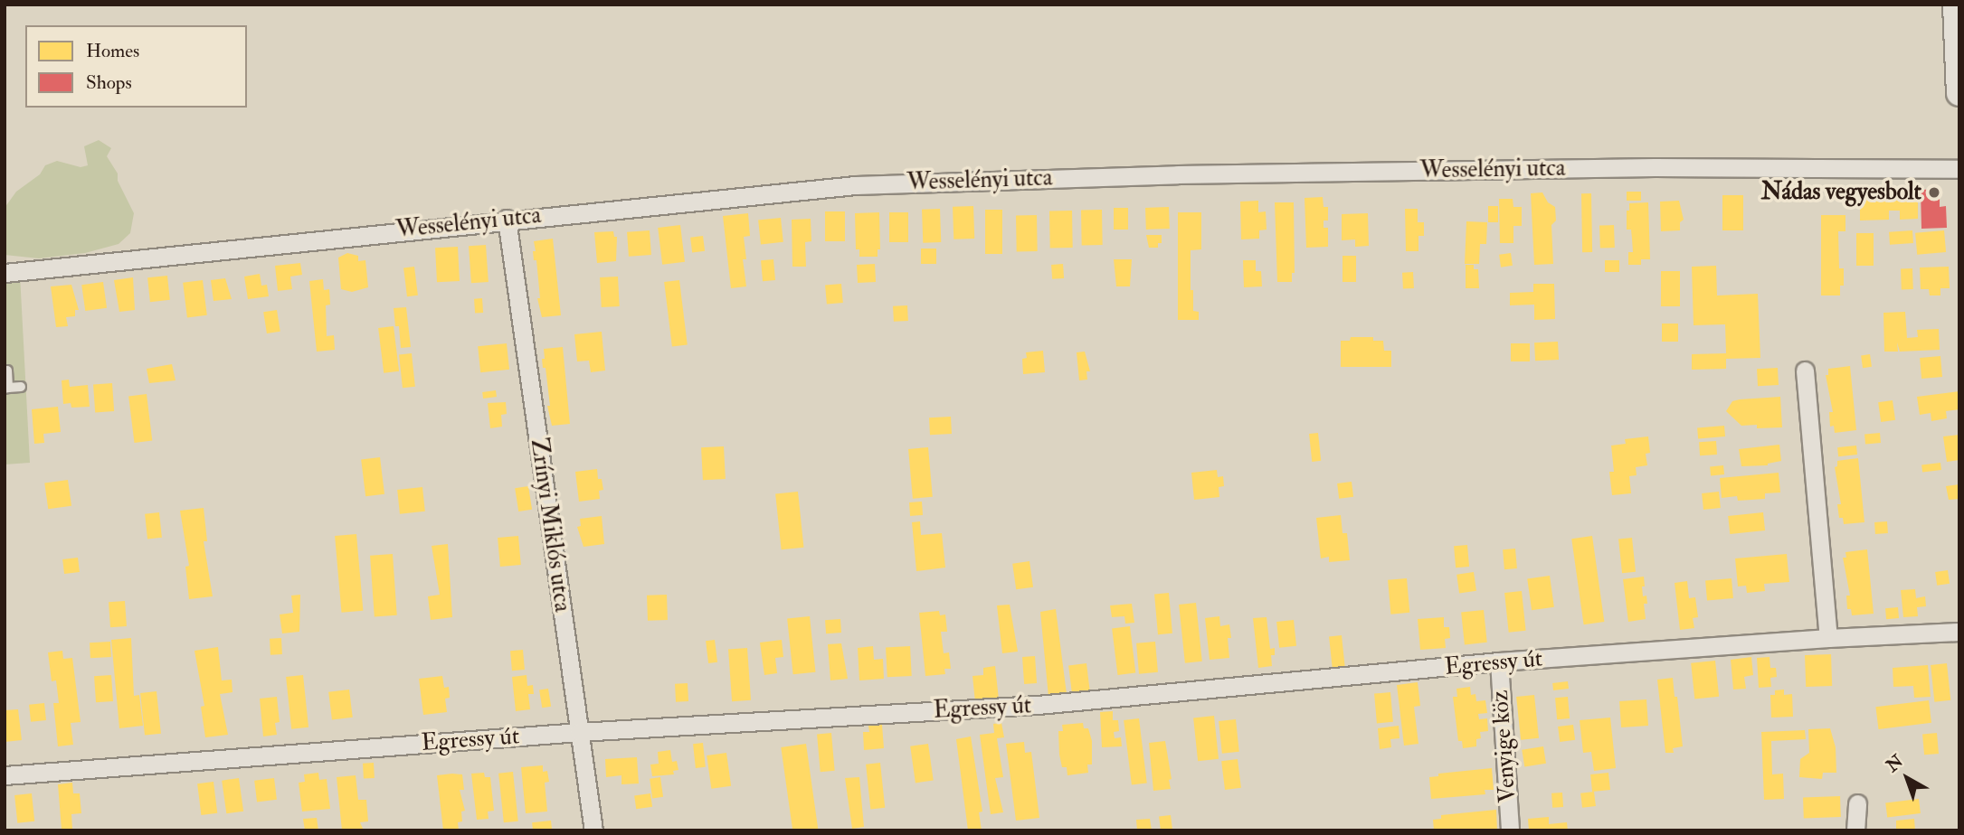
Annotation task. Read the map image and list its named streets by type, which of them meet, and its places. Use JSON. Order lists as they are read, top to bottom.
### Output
{
  "streets": {
    "street": [
      "Wesselényi utca",
      "Zrínyi Miklós utca",
      "Egressy út",
      "Venyige köz"
    ]
  },
  "crossings": [
    ["Wesselényi utca", "Zrínyi Miklós utca"],
    ["Zrínyi Miklós utca", "Egressy út"],
    ["Egressy út", "Venyige köz"]
  ],
  "places": ["Nádas vegyesbolt"],
  "legend": ["Homes", "Shops"],
  "north": "top left"
}
